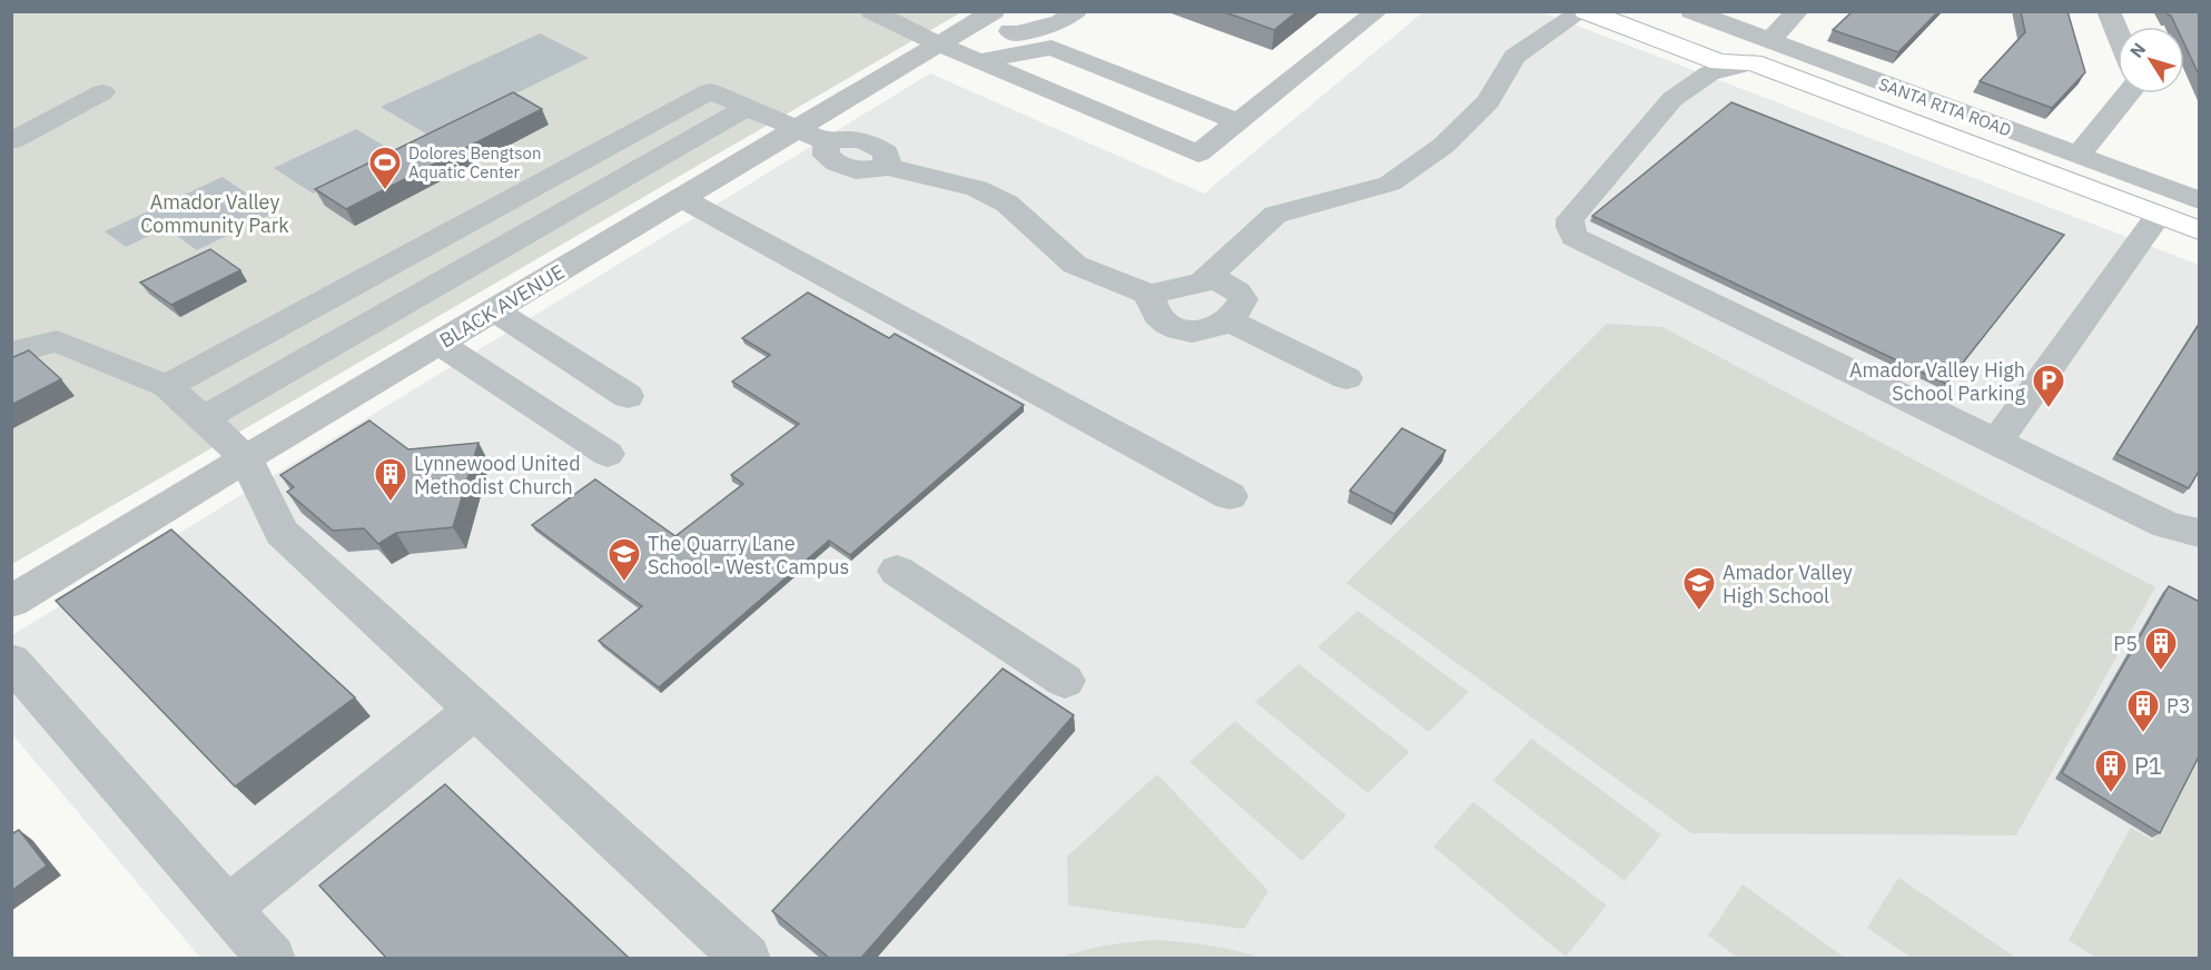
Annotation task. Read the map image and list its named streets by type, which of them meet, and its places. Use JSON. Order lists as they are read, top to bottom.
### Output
{
  "streets": {
    "main road": ["SANTA RITA ROAD"],
    "street": ["BLACK AVENUE"]
  },
  "parks": ["Amador Valley Community Park"],
  "places": {
    "sports": ["Dolores Bengtson Aquatic Center"],
    "parking": ["Amador Valley High School Parking"],
    "building": [
      "Lynnewood United Methodist Church",
      "P5",
      "P3",
      "P1"
    ],
    "school or university": ["The Quarry Lane School - West Campus", "Amador Valley High School"]
  },
  "north": "top left"
}
